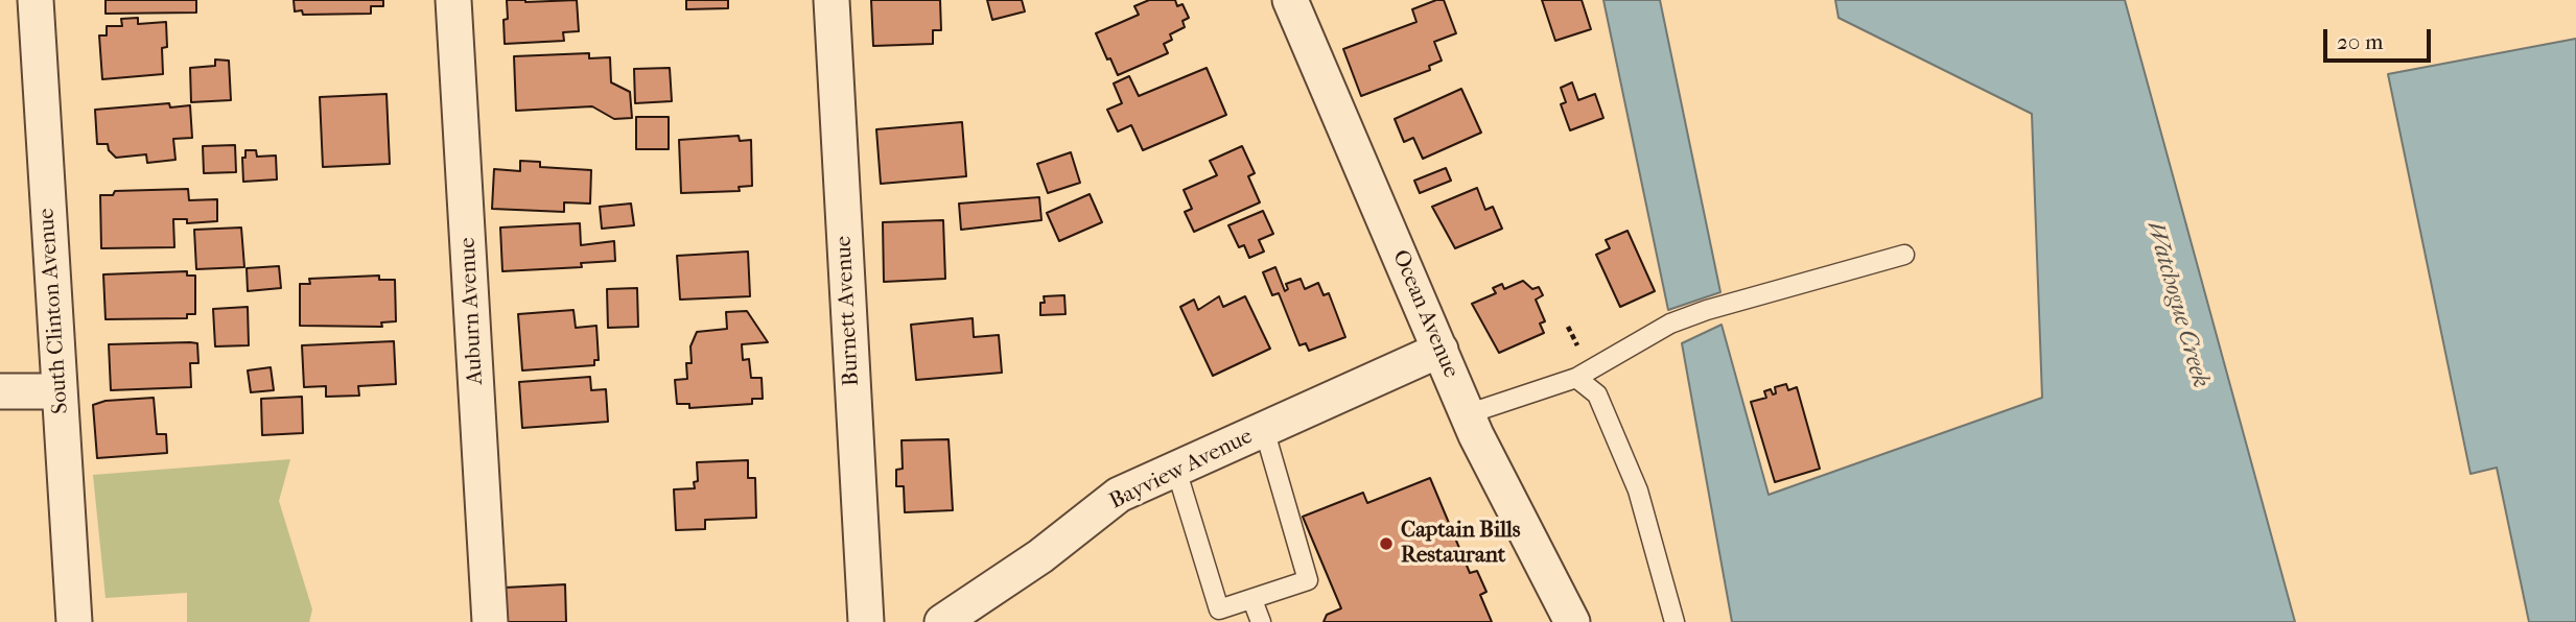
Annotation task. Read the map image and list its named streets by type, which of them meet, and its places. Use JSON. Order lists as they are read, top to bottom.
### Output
{
  "streets": {
    "street": [
      "South Clinton Avenue",
      "Auburn Avenue",
      "Burnett Avenue",
      "Ocean Avenue",
      "Bayview Avenue"
    ]
  },
  "crossings": [
    ["Ocean Avenue", "Bayview Avenue"]
  ],
  "water": ["Watchogue Creek"],
  "places": ["Captain Bills Restaurant"],
  "scale_bar": "20 m"
}
